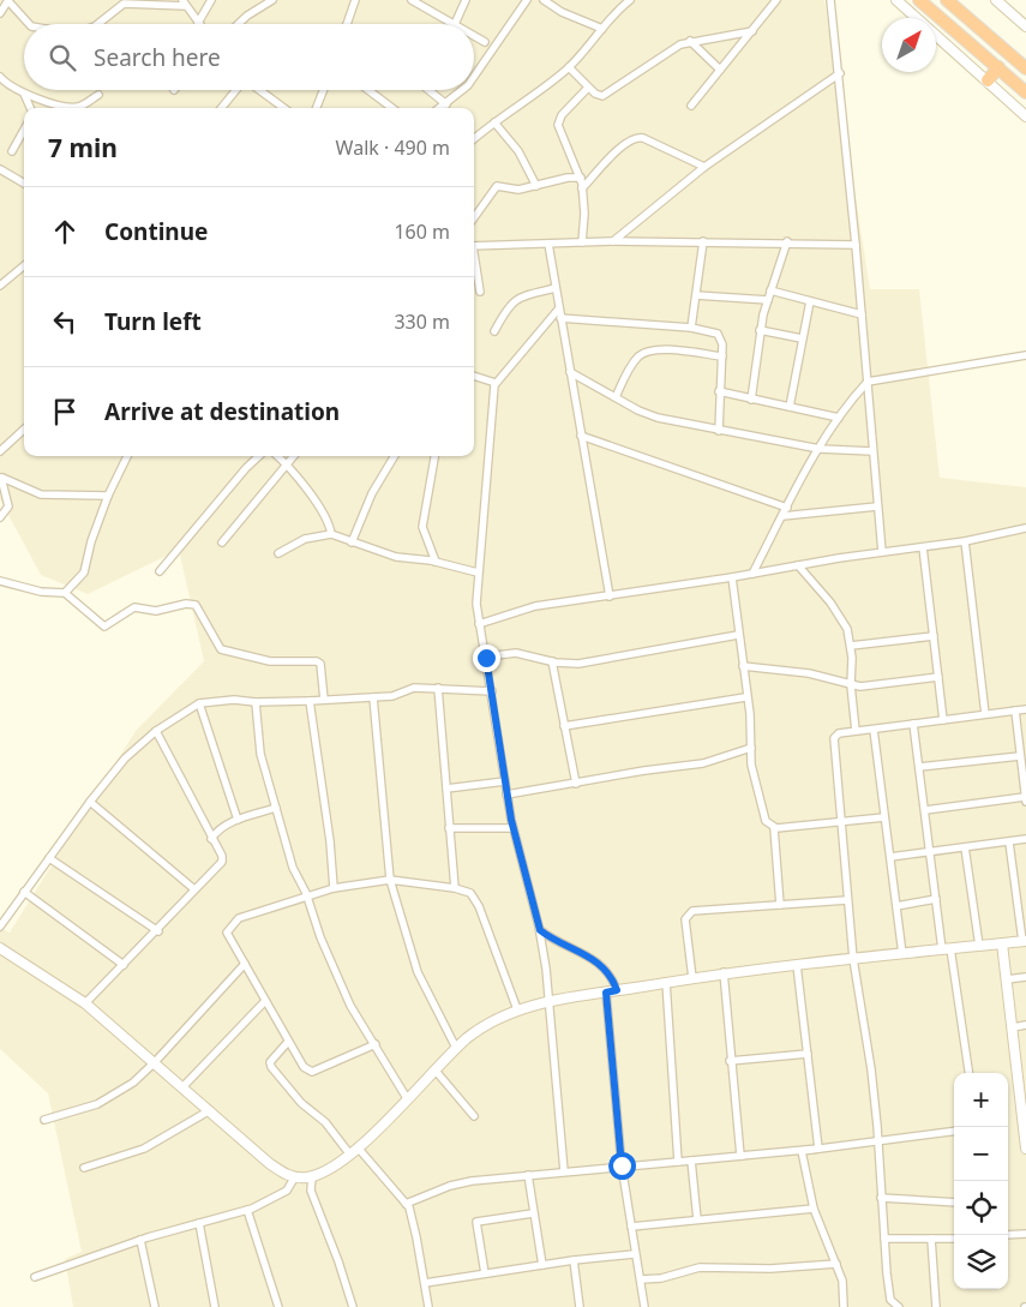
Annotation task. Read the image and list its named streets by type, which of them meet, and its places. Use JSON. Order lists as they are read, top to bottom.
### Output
{
  "north": "top right",
  "page": {
    "search": "Search here",
    "heading": ["7 min", "Walk · 490 m"],
    "list": [
      ["Continue", "160 m"],
      ["Turn left", "330 m"],
      "Arrive at destination"
    ],
    "map_buttons": ["+", "−"]
  }
}
